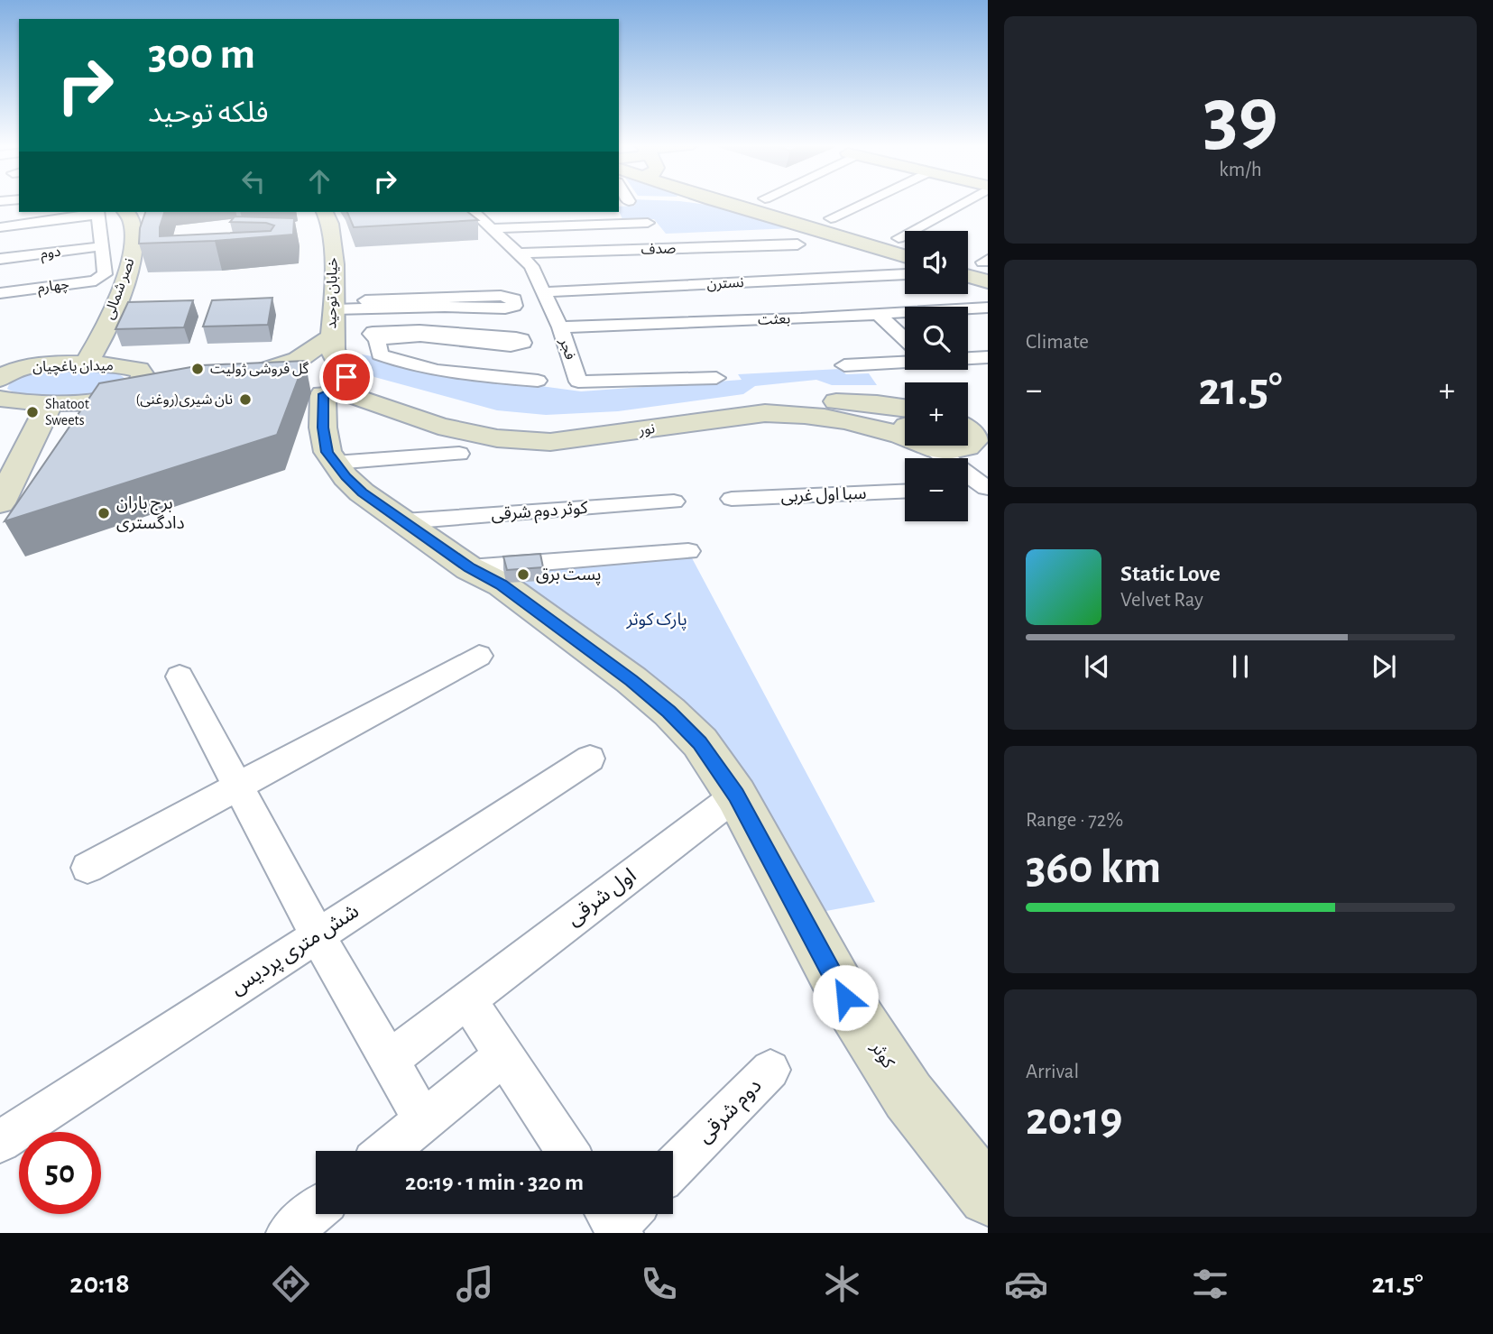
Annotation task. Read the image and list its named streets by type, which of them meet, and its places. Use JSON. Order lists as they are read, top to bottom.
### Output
{
  "streets": {
    "main road": [
      "نصر شمالی",
      "خیابان توحید",
      "میدان یاغچیان",
      "نور",
      "کوثر"
    ],
    "street": [
      "صدف",
      "دوم",
      "نسترن",
      "چهارم",
      "بعثت",
      "فجر",
      "سبا اول غربی",
      "کوثر دوم شرقی",
      "اول شرقی",
      "شش متری پردیس",
      "دوم شرقی"
    ]
  },
  "crossings": [
    ["صدف", "فجر"],
    ["دوم", "چهارم"],
    ["نسترن", "فجر"],
    ["نصر شمالی", "میدان یاغچیان"],
    ["خیابان توحید", "کوثر"],
    ["بعثت", "فجر"],
    ["کوثر دوم شرقی", "کوثر"],
    ["اول شرقی", "کوثر"]
  ],
  "parks": ["پارک کوثر"],
  "places": [
    "گل فروشی ژولیت",
    "نان شیری(روغنی)",
    "Shatoot Sweets",
    "برج باران دادگستری",
    "پست برق"
  ],
  "page": {
    "tile": [
      ["39", "km/h"],
      "Climate",
      ["Range · 72%", "360 km"],
      ["Arrival", "20:19"]
    ],
    "turn": ["300 m", "فلکه توحید"],
    "map_buttons": ["+", "−"],
    "heat": ["−", "21.5°", "+"],
    "song": ["Static Love", "Velvet Ray"],
    "limit": "50",
    "trip": "20:19 · 1 min · 320 m",
    "tabs": ["20:18", "21.5°"]
  }
}
